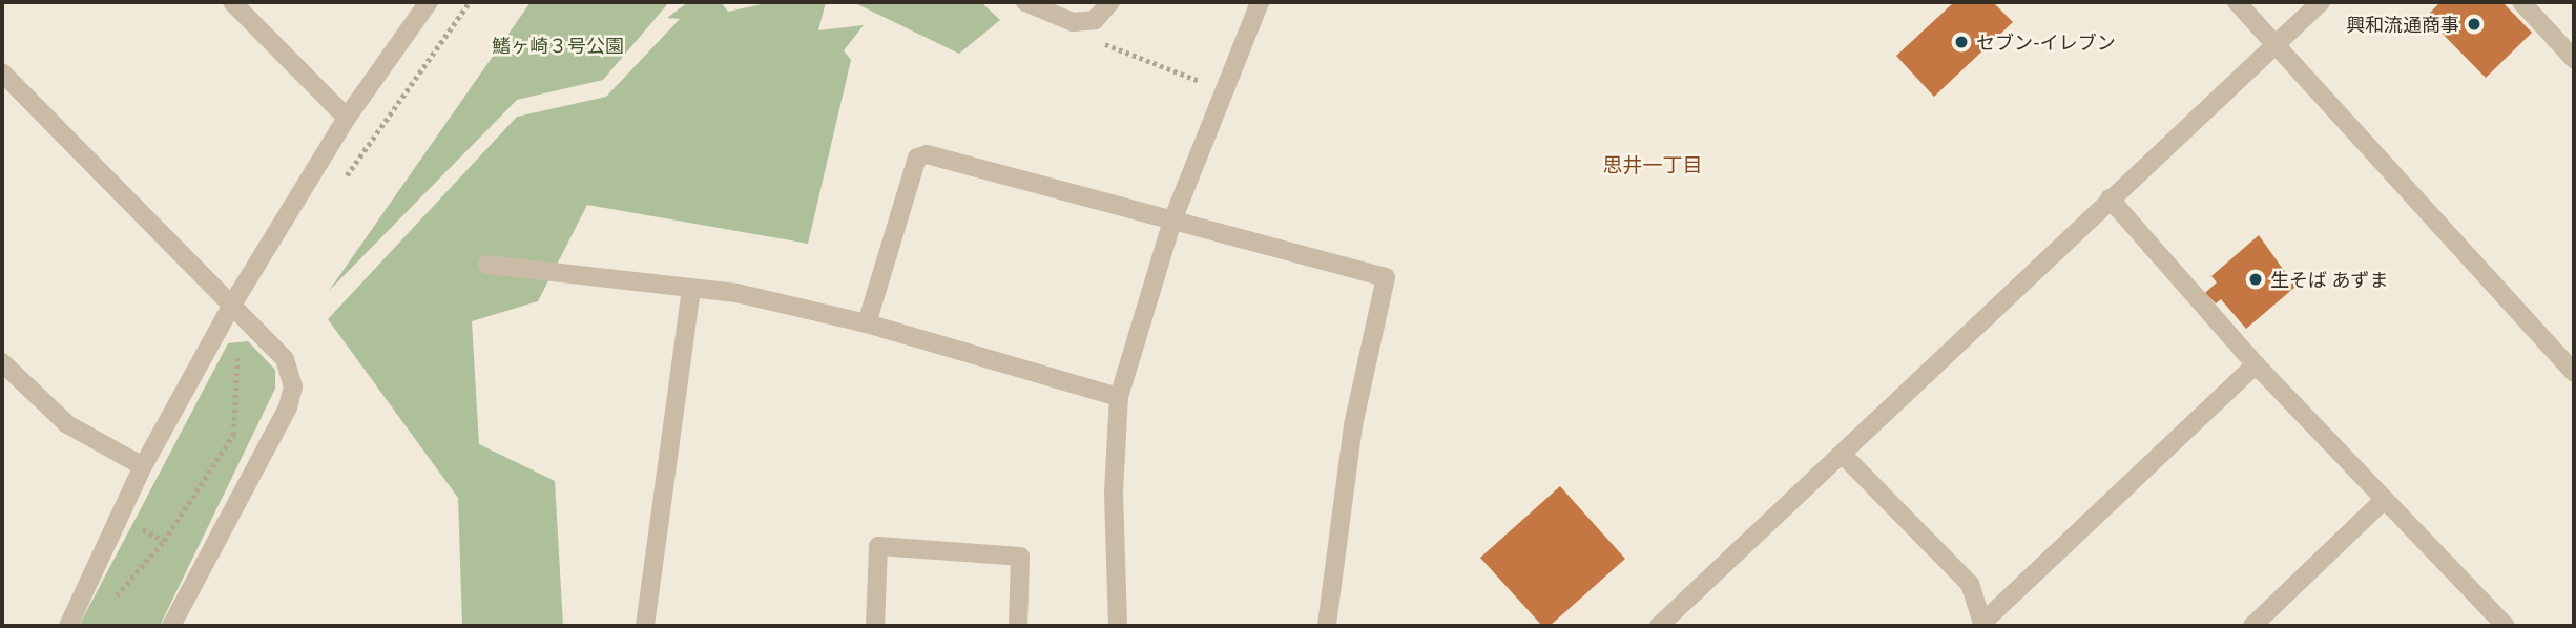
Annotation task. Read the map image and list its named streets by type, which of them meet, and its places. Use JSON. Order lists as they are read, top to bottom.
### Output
{
  "districts": ["思井一丁目"],
  "parks": ["鰭ヶ崎３号公園"],
  "places": ["興和流通商事", "セブン-イレブン", "生そば あずま"]
}
